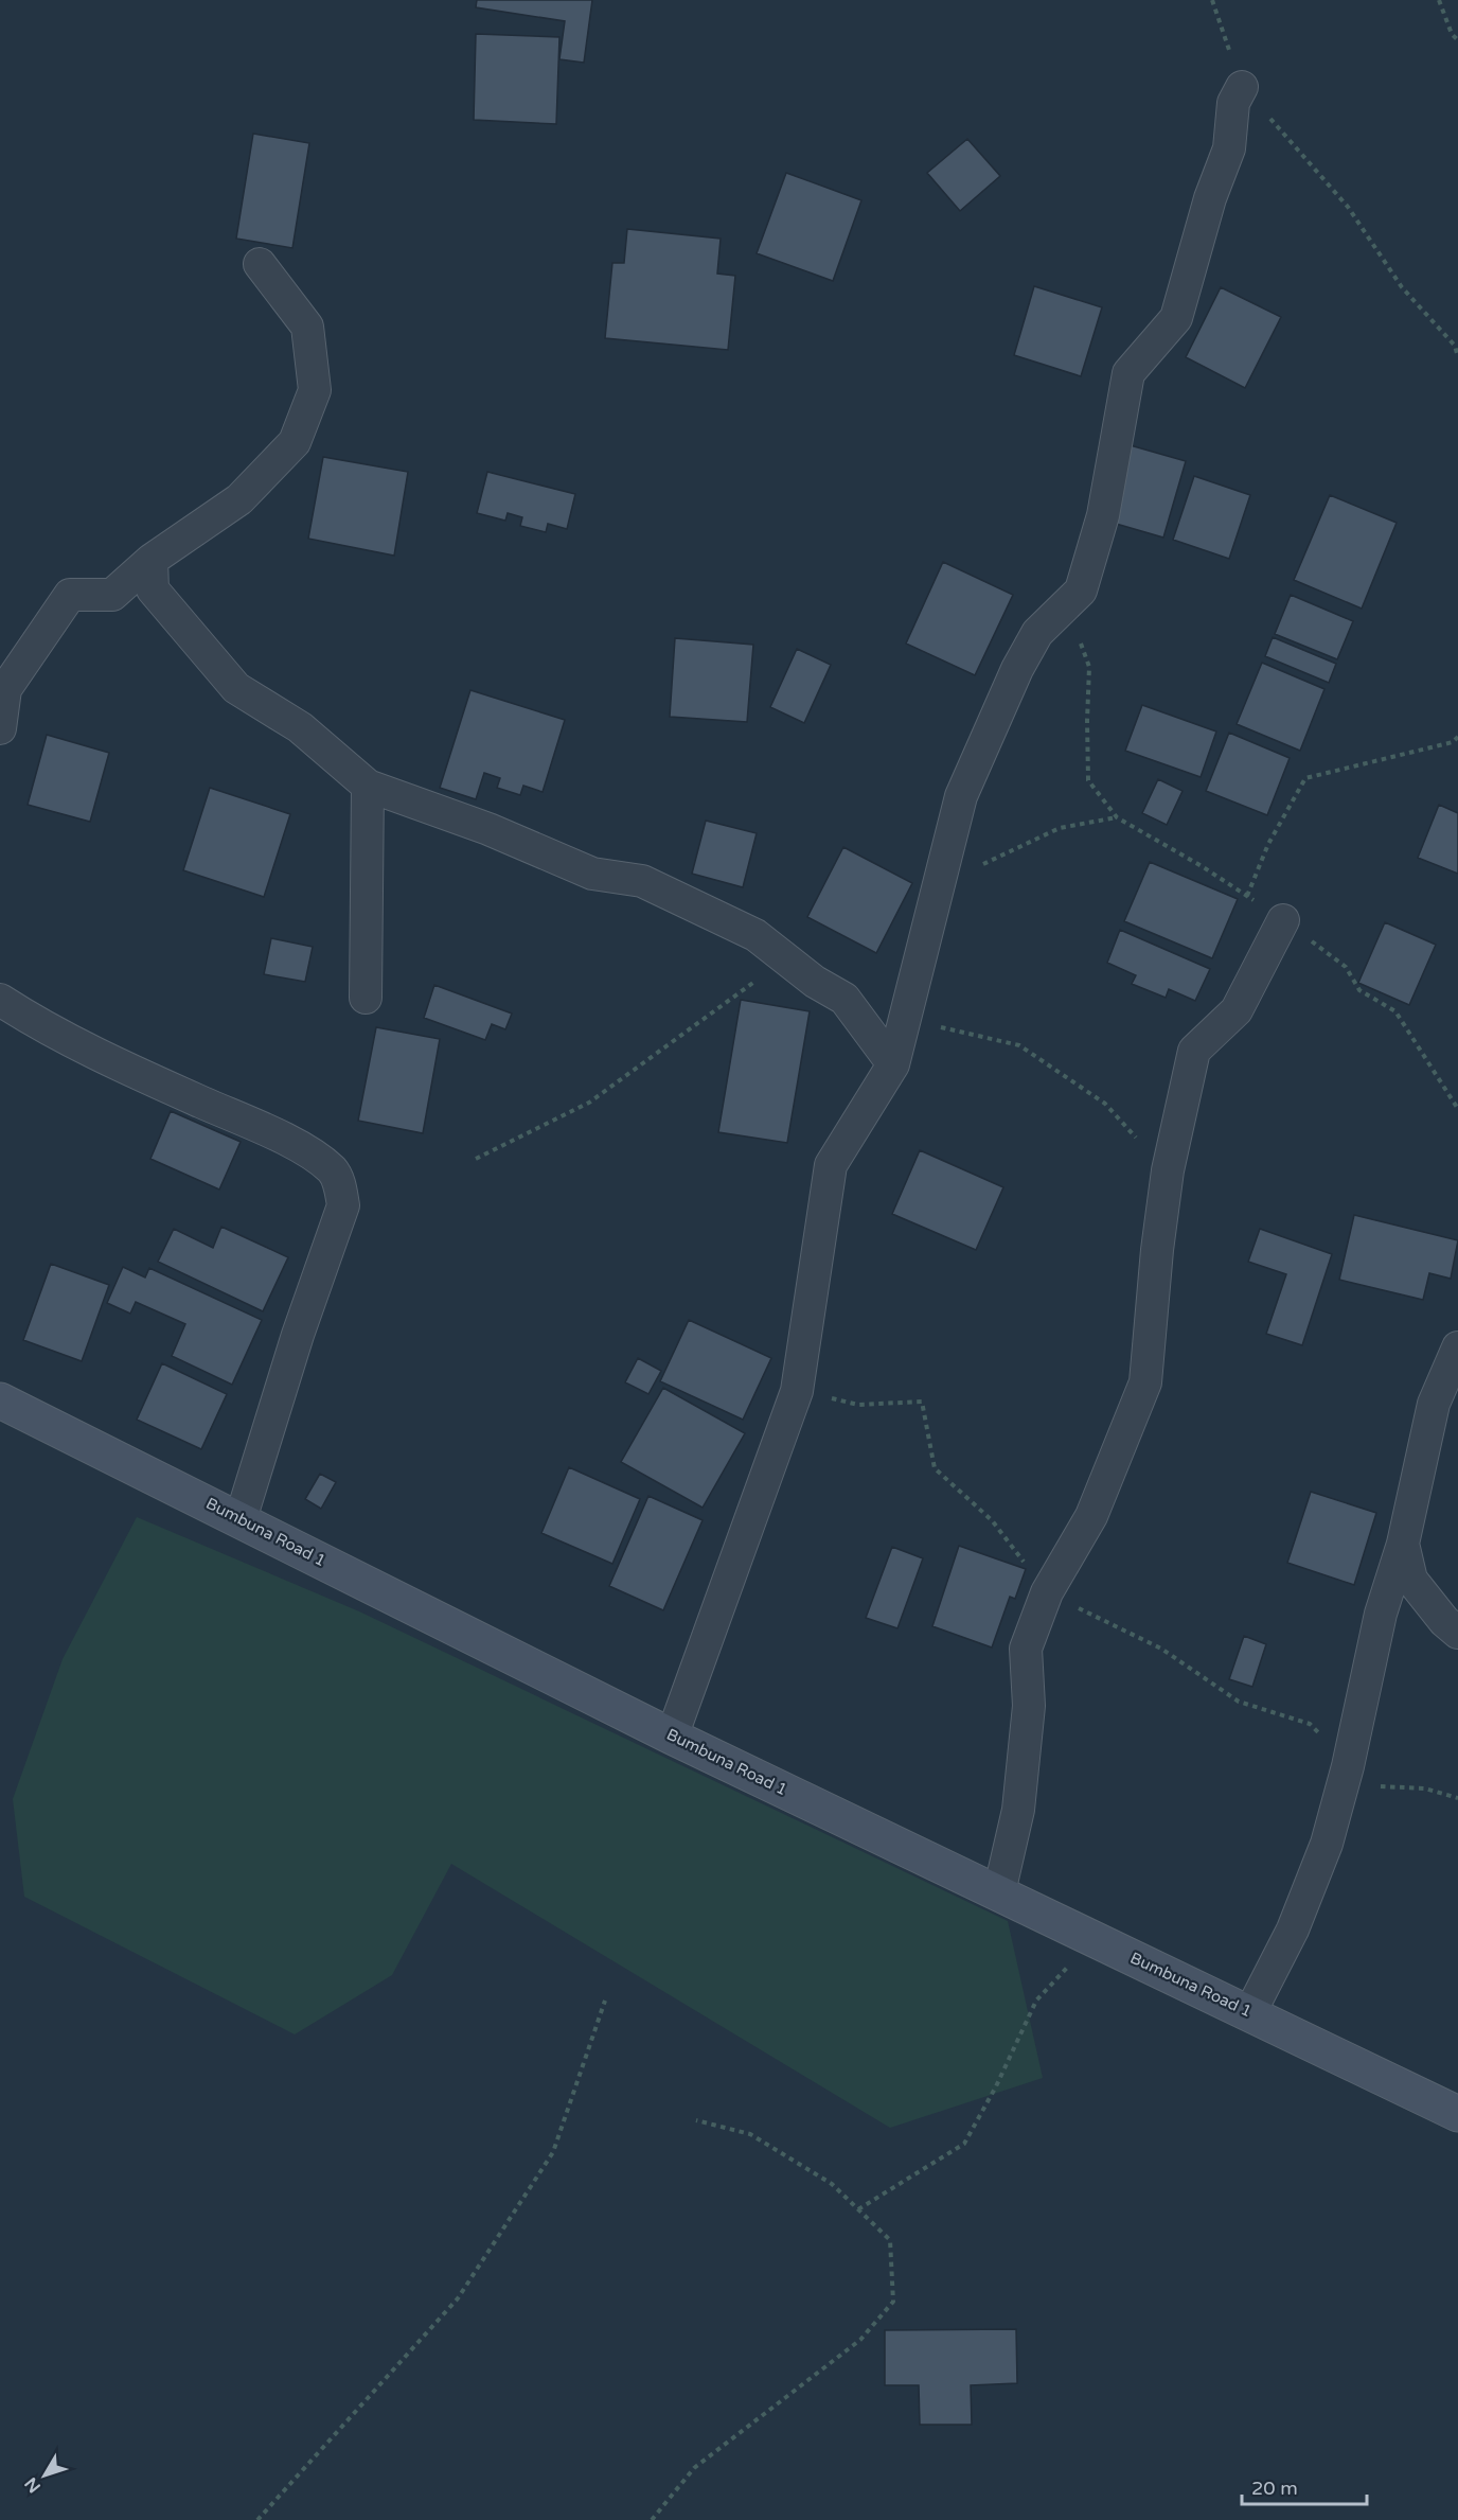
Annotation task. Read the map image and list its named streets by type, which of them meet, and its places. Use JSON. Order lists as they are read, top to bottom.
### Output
{
  "streets": {
    "main road": ["Bumbuna Road 1"]
  },
  "scale_bar": "20 m",
  "north": "bottom left"
}
